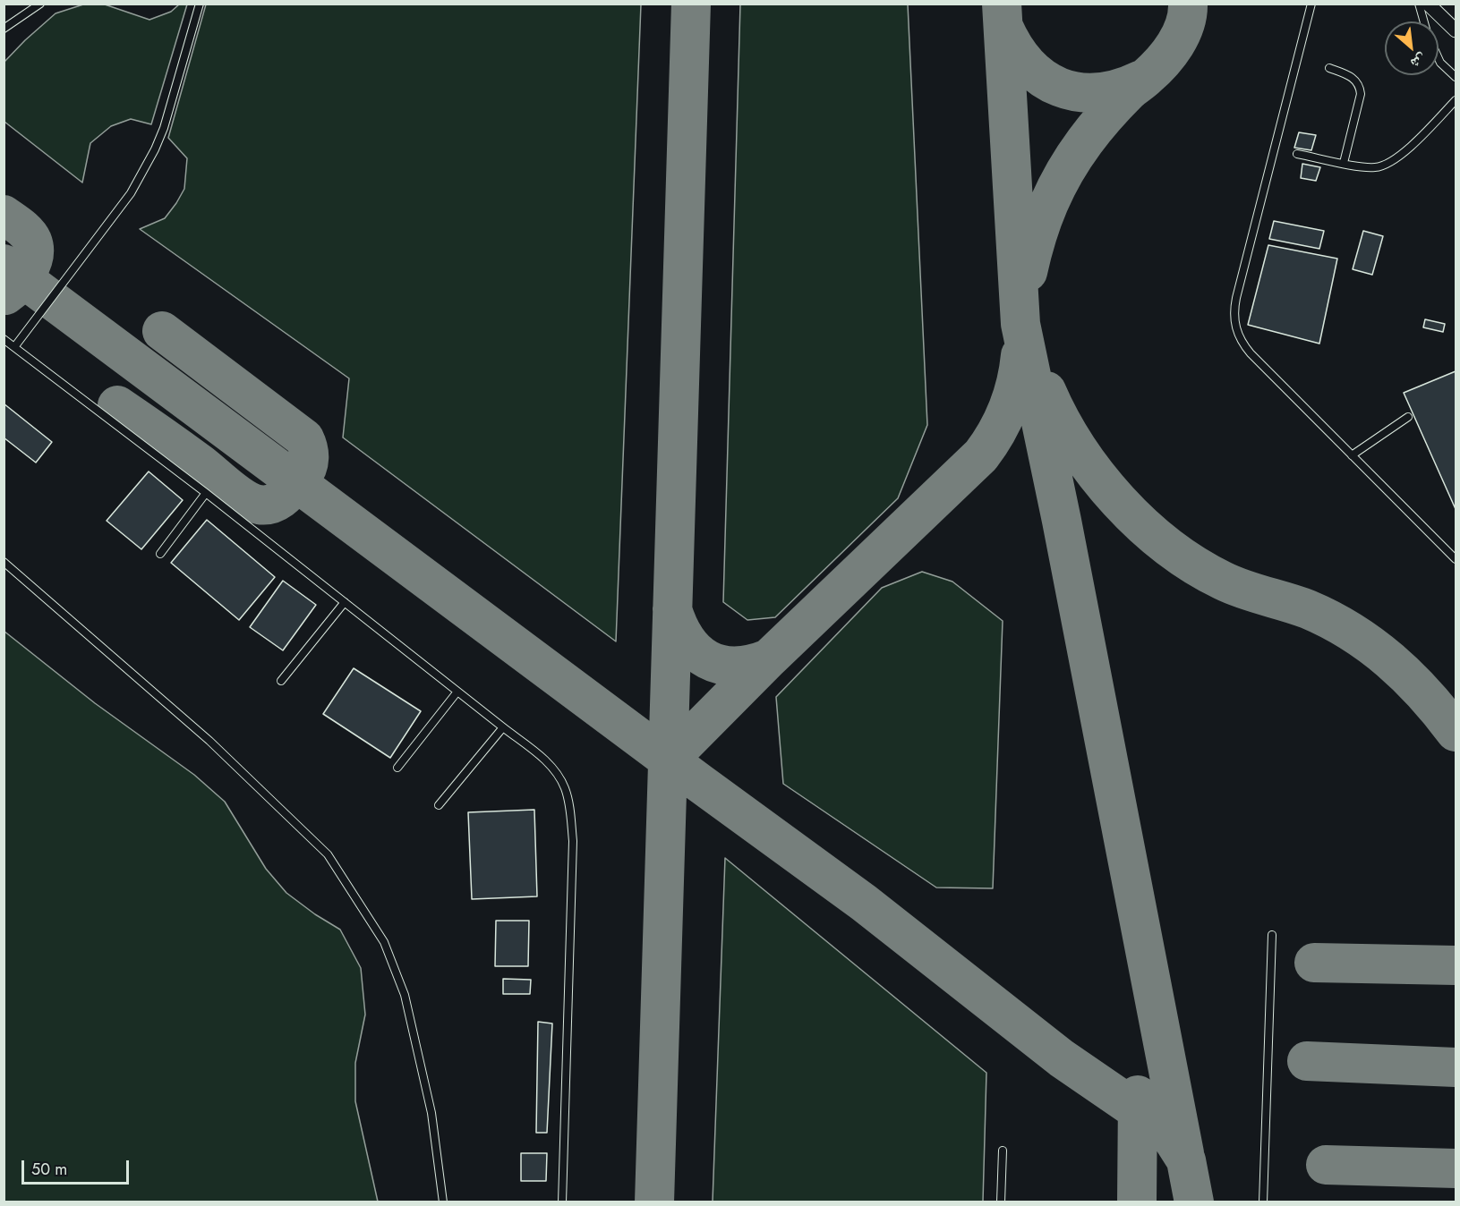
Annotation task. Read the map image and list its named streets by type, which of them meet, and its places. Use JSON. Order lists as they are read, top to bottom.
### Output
{
  "scale_bar": "50 m",
  "north": "bottom right"
}
